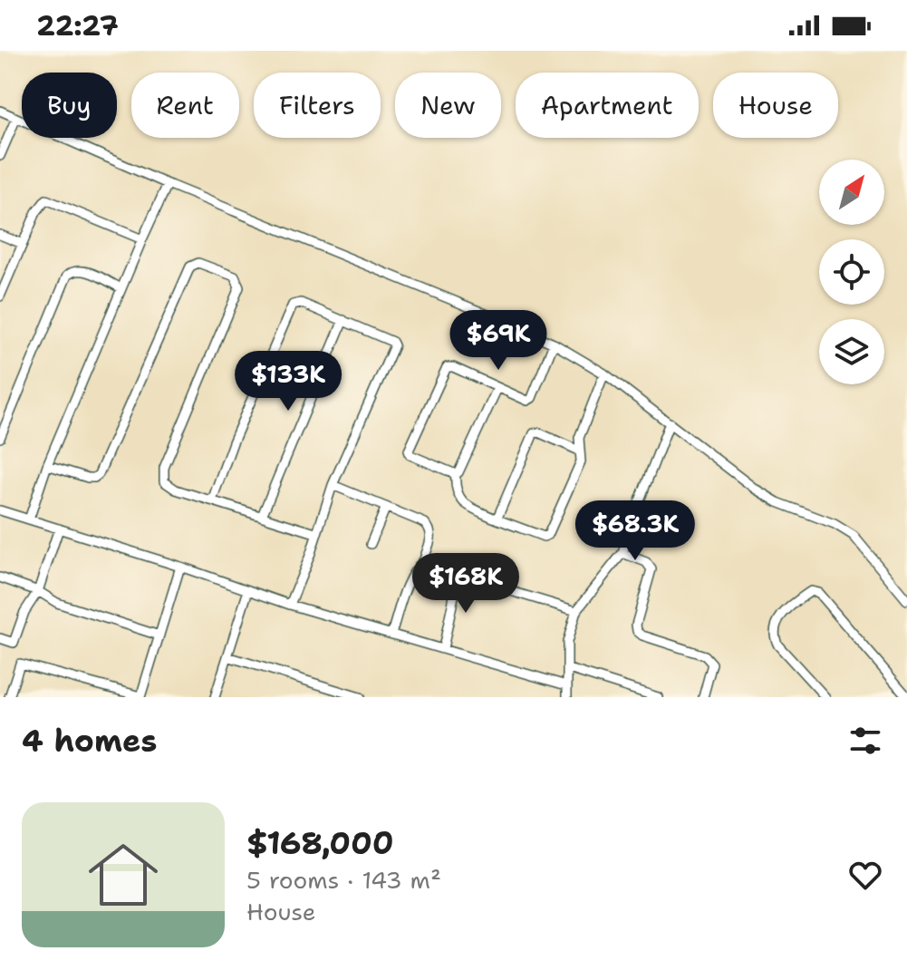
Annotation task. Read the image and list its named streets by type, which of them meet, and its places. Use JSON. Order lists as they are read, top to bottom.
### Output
{
  "north": "top right",
  "page": {
    "status": "22:27",
    "chip": [
      "Buy",
      "Rent",
      "Filters",
      "New",
      "Apartment",
      "House"
    ],
    "price": [
      "$69K",
      "$133K",
      "$68.3K",
      "$168K"
    ],
    "heading": "4 homes",
    "list": [
      {
        "name": "$168,000",
        "note": "5 rooms · 143 m² · House"
      }
    ]
  }
}
